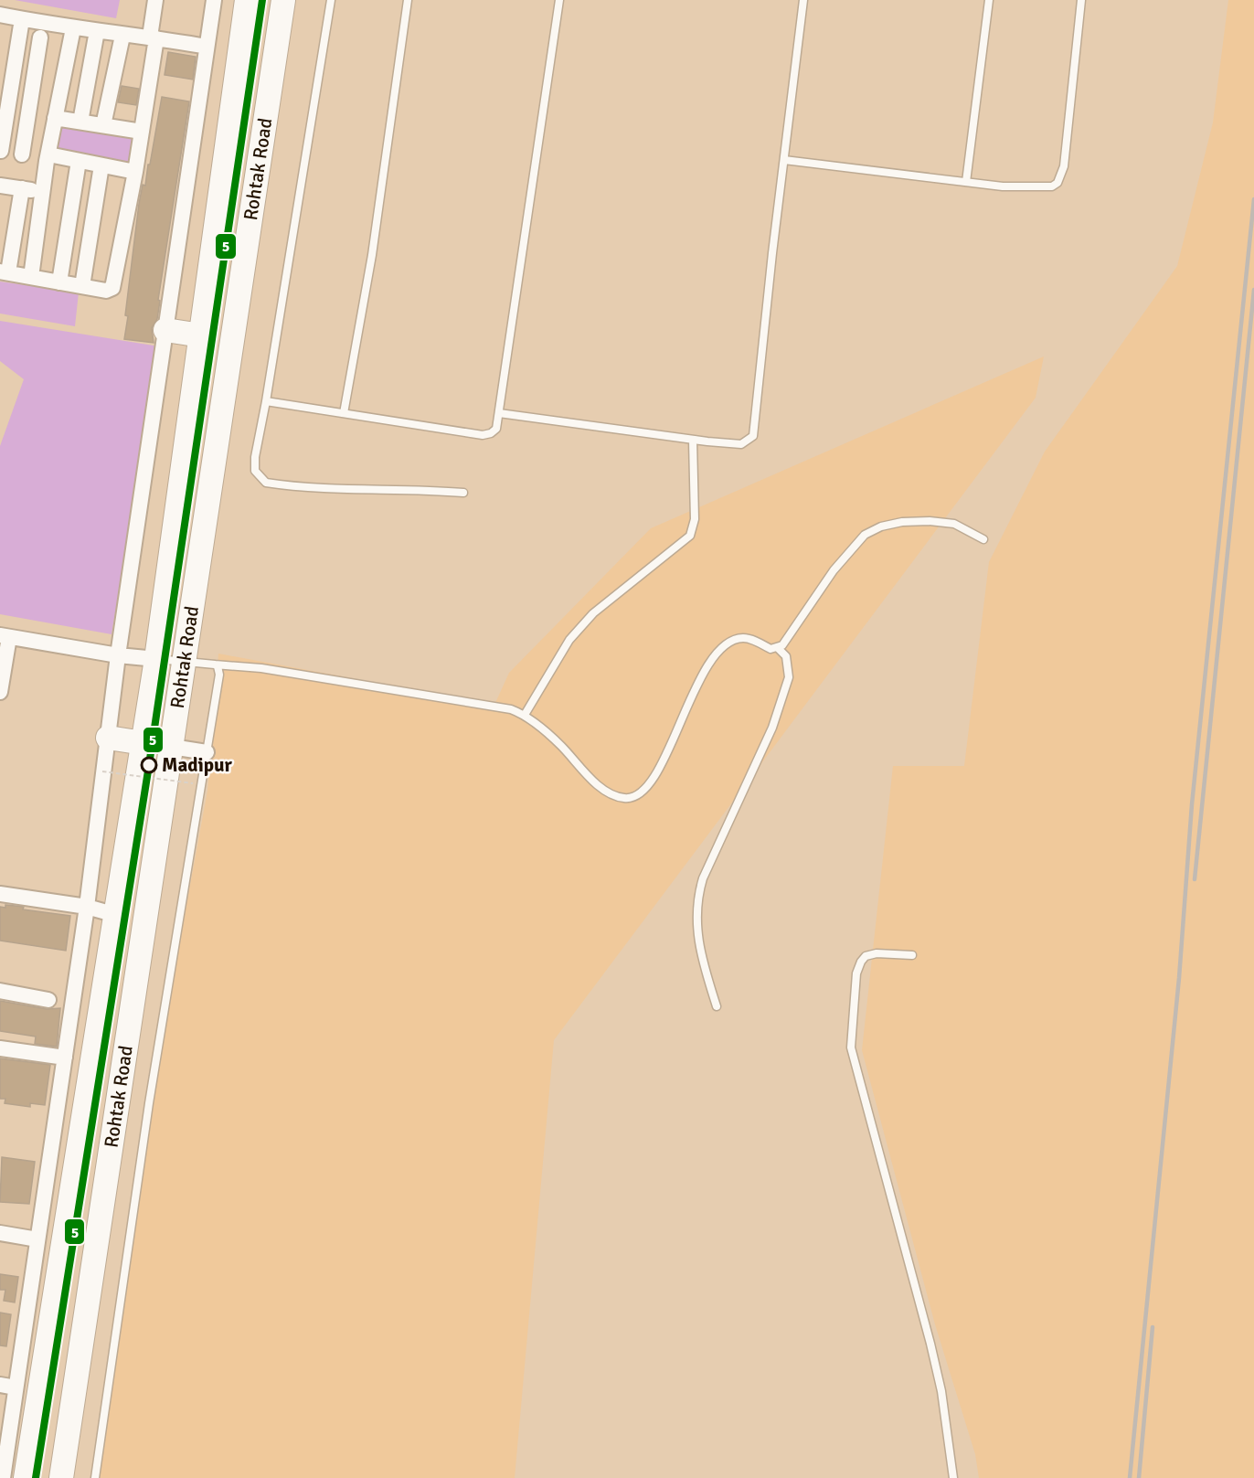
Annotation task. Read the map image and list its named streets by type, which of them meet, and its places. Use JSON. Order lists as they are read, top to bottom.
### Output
{
  "streets": {
    "main road": ["Rohtak Road"]
  },
  "places": ["Madipur"],
  "lines": ["transit line 5"]
}
